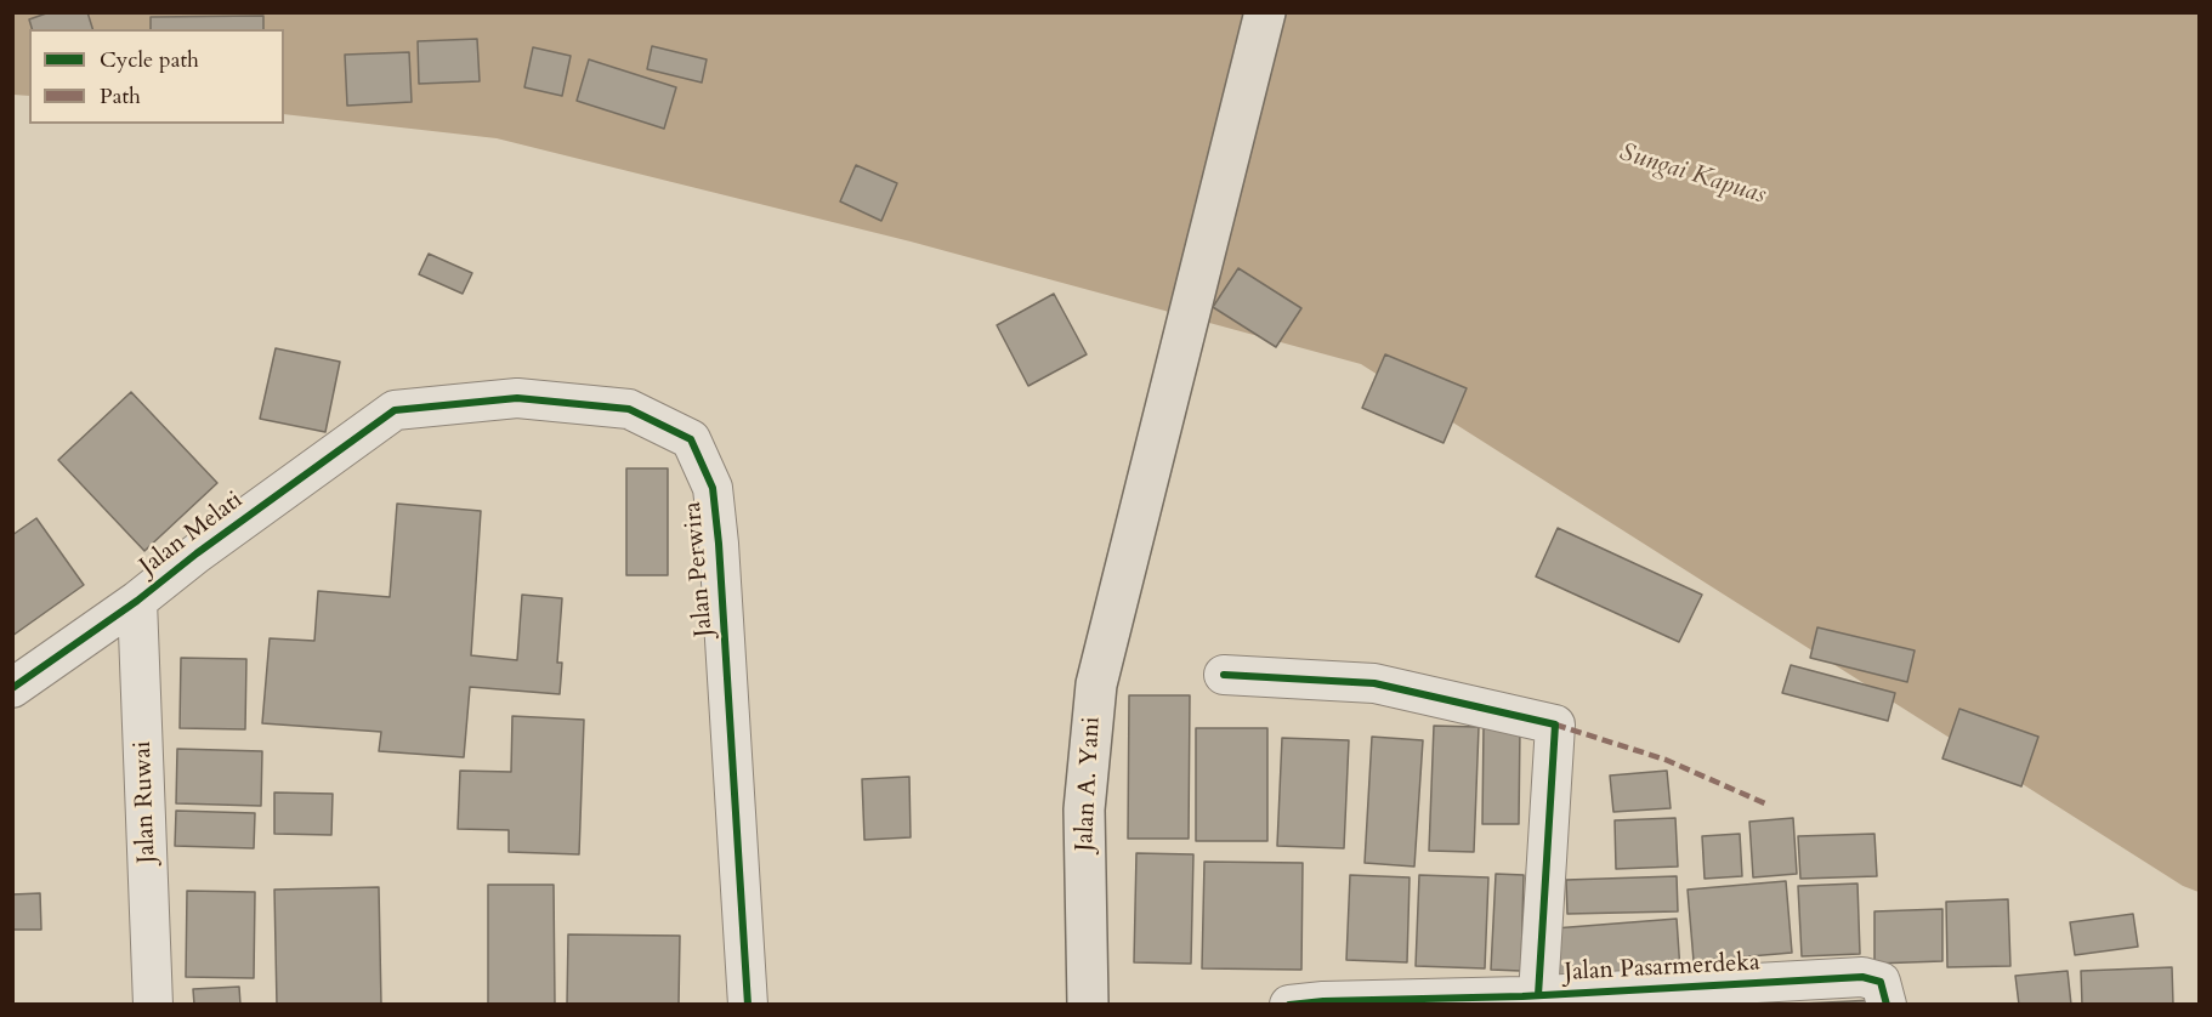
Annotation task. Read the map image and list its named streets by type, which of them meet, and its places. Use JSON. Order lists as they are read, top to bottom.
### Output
{
  "streets": {
    "highway": ["Jalan A. Yani"],
    "street": [
      "Jalan Melati",
      "Jalan Perwira",
      "Jalan Ruwai",
      "Jalan Pasarmerdeka"
    ]
  },
  "crossings": [
    ["Jalan Melati", "Jalan Perwira"],
    ["Jalan Melati", "Jalan Ruwai"]
  ],
  "water": ["Sungai Kapuas"],
  "legend": ["Cycle path", "Path"]
}
